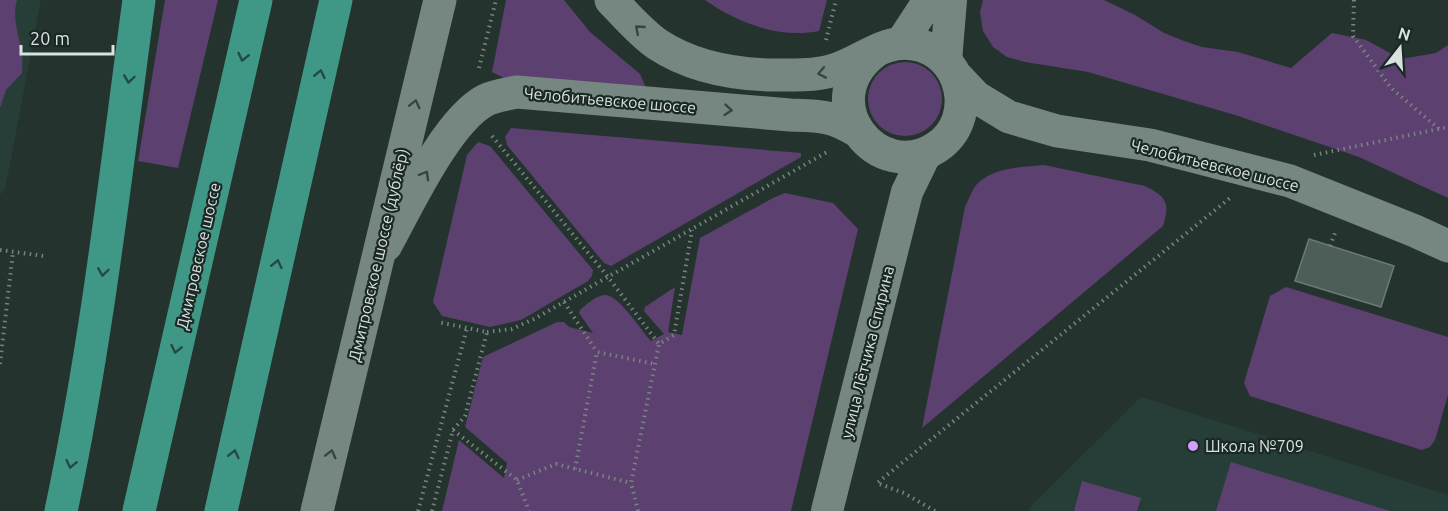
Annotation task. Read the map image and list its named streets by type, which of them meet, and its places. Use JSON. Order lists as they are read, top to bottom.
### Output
{
  "streets": {
    "highway": ["Дмитровское шоссе"],
    "street": ["Челобитьевское шоссе", "Дмитровское шоссе (дублёр)", "улица Лётчика Спирина"]
  },
  "crossings": [
    ["Челобитьевское шоссе", "Дмитровское шоссе (дублёр)"],
    ["Челобитьевское шоссе", "улица Лётчика Спирина"]
  ],
  "one_way": ["Челобитьевское шоссе", "Дмитровское шоссе (дублёр)"],
  "places": ["Школа №709"],
  "scale_bar": "20 m",
  "north": "top"
}
